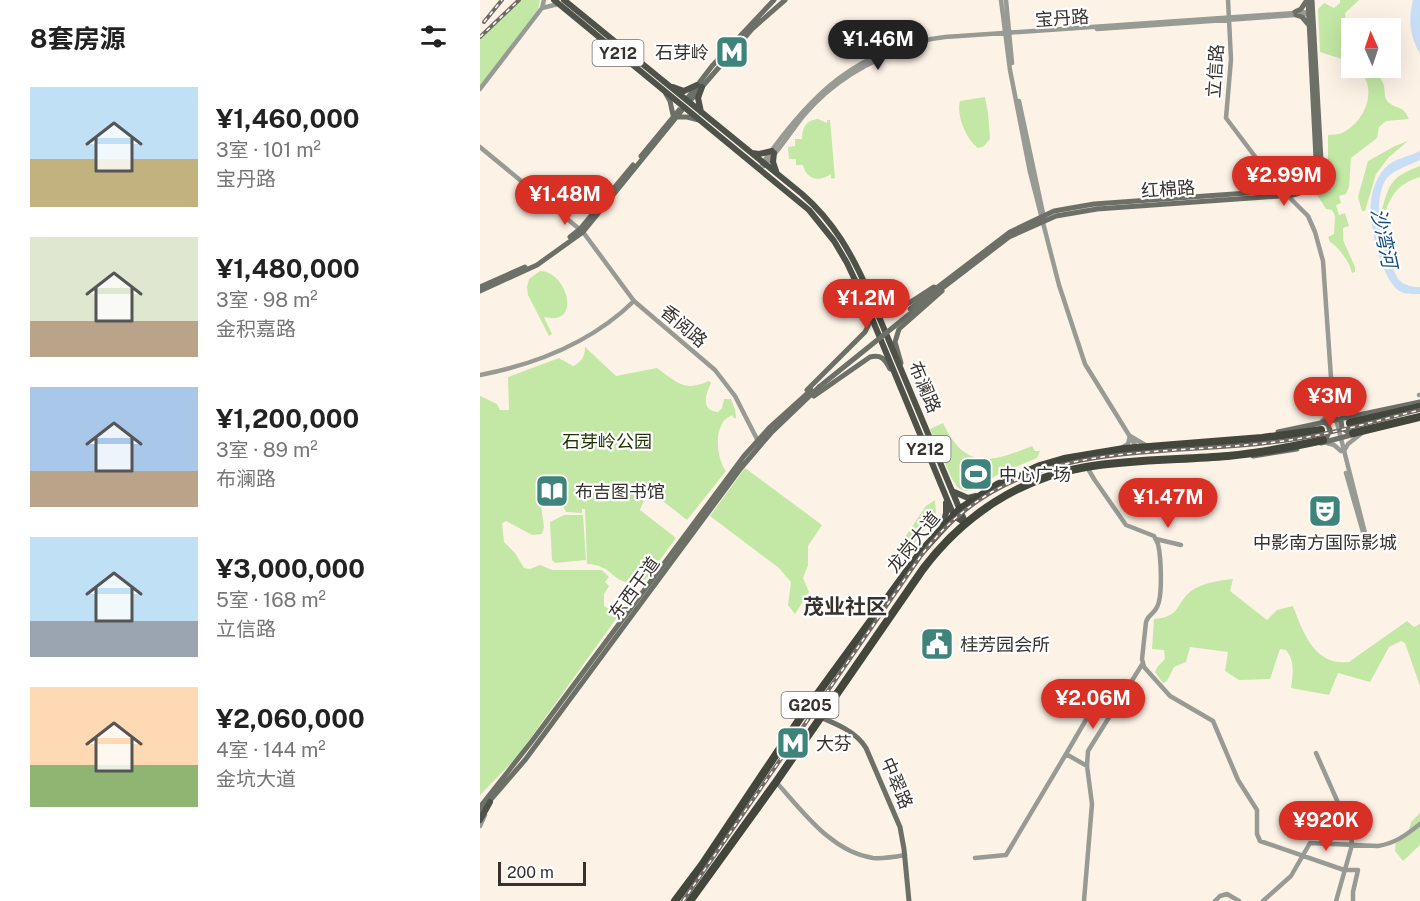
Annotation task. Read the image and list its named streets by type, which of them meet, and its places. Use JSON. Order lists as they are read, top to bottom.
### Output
{
  "streets": {
    "highway": ["龙岗大道", "G205"],
    "main road": [
      "Y212",
      "红棉路",
      "布澜路",
      "东西干道",
      "中翠路"
    ],
    "street": ["宝丹路", "立信路", "香阅路"]
  },
  "crossings": [
    ["宝丹路", "立信路"],
    ["宝丹路", "红棉路"],
    ["宝丹路", "布澜路"],
    ["立信路", "红棉路"],
    ["红棉路", "东西干道"],
    ["香阅路", "东西干道"],
    ["布澜路", "龙岗大道"],
    ["龙岗大道", "中翠路"]
  ],
  "districts": ["茂业社区"],
  "water": ["沙湾河"],
  "parks": ["石芽岭公园"],
  "places": {
    "metro station": ["石芽岭", "大芬"],
    "sports": ["中心广场"],
    "library": ["布吉图书馆"],
    "theatre": ["中影南方国际影城"],
    "public building": ["桂芳园会所"]
  },
  "scale_bar": "200 m",
  "north": "top",
  "page": {
    "heading": "8套房源",
    "price": [
      "¥1.46M",
      "¥2.99M",
      "¥1.48M",
      "¥1.2M",
      "¥3M",
      "¥1.47M",
      "¥2.06M",
      "¥920K"
    ],
    "list": [
      {
        "name": "¥1,460,000",
        "note": "3室 · 101 m² · 宝丹路"
      },
      {
        "name": "¥1,480,000",
        "note": "3室 · 98 m² · 金积嘉路"
      },
      {
        "name": "¥1,200,000",
        "note": "3室 · 89 m² · 布澜路"
      },
      {
        "name": "¥3,000,000",
        "note": "5室 · 168 m² · 立信路"
      },
      {
        "name": "¥2,060,000",
        "note": "4室 · 144 m² · 金坑大道"
      }
    ],
    "scale": "200 m"
  }
}
